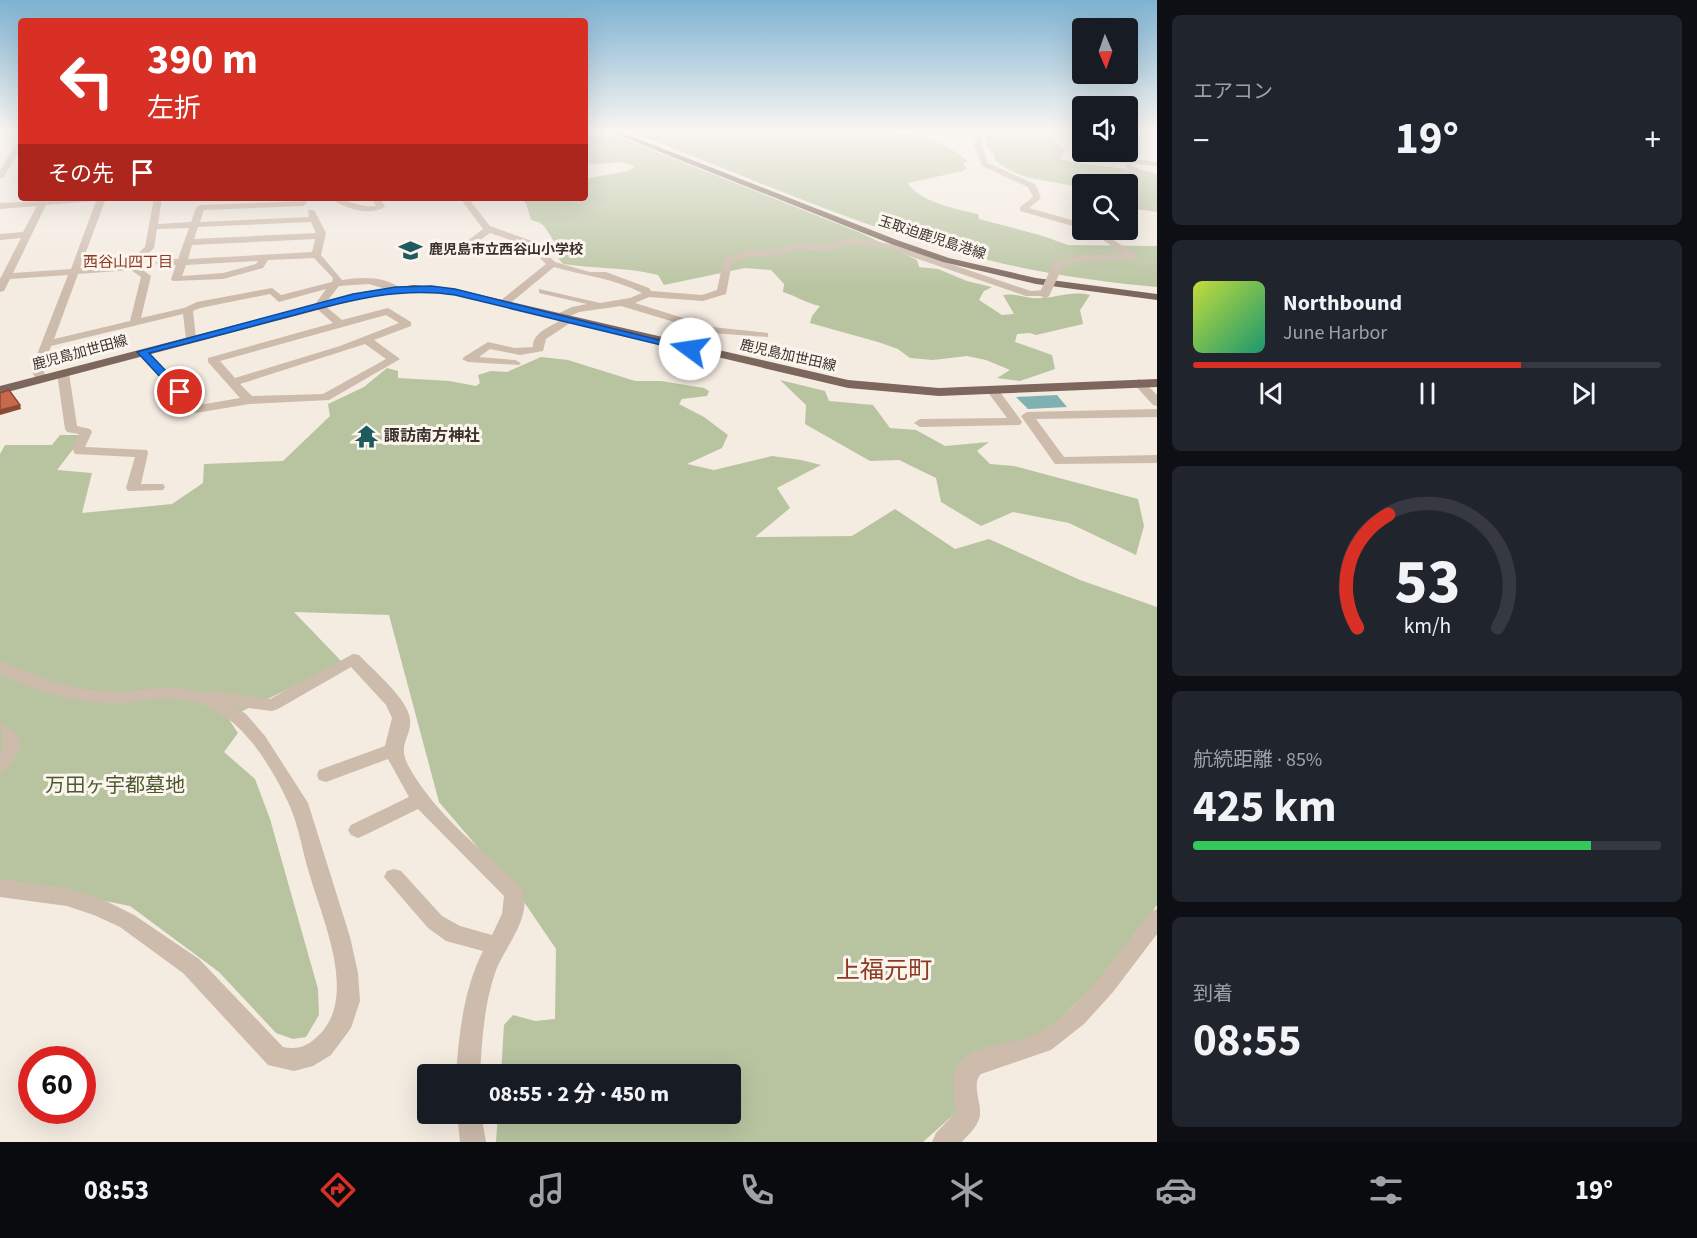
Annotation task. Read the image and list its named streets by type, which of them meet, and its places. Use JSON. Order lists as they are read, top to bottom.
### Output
{
  "streets": {
    "main road": ["玉取迫鹿児島港線", "鹿児島加世田線"]
  },
  "districts": ["西谷山四丁目", "上福元町"],
  "parks": ["万田ヶ宇都墓地"],
  "places": {
    "school or university": ["鹿児島市立西谷山小学校"],
    "temple": ["諏訪南方神社"]
  },
  "north": "bottom",
  "page": {
    "tile": [
      "エアコン",
      ["航続距離 · 85%", "425 km"],
      ["到着", "08:55"]
    ],
    "turn": ["390 m", "左折"],
    "heat": ["−", "19°", "+"],
    "then": "その先",
    "song": ["Northbound", "June Harbor"],
    "limit": "60",
    "trip": "08:55 · 2 分 · 450 m",
    "tabs": ["08:53", "19°"],
    "gauge": ["53", "km/h"]
  }
}
